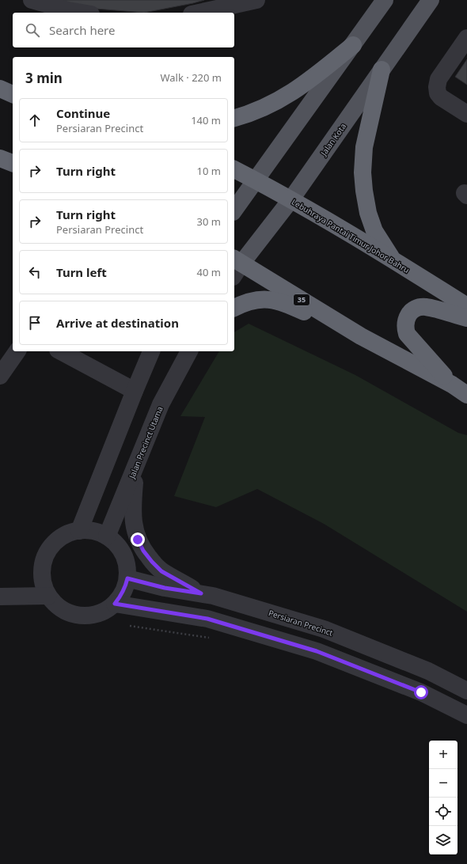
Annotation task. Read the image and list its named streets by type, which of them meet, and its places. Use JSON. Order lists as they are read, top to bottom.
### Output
{
  "streets": {
    "highway": ["Lebuhraya Pantai Timur Johor Bahru", "35"],
    "main road": ["Jalan Kota"],
    "street": ["Jalan Precinct Utama", "Persiaran Precinct"]
  },
  "crossings": [
    ["Jalan Kota", "Lebuhraya Pantai Timur Johor Bahru"],
    ["Jalan Kota", "35"],
    ["Jalan Precinct Utama", "Persiaran Precinct"]
  ],
  "page": {
    "search": "Search here",
    "heading": ["3 min", "Walk · 220 m"],
    "list": [
      ["Continue", "Persiaran Precinct", "140 m"],
      ["Turn right", "10 m"],
      ["Turn right", "Persiaran Precinct", "30 m"],
      ["Turn left", "40 m"],
      "Arrive at destination"
    ],
    "map_buttons": ["+", "−"]
  }
}
